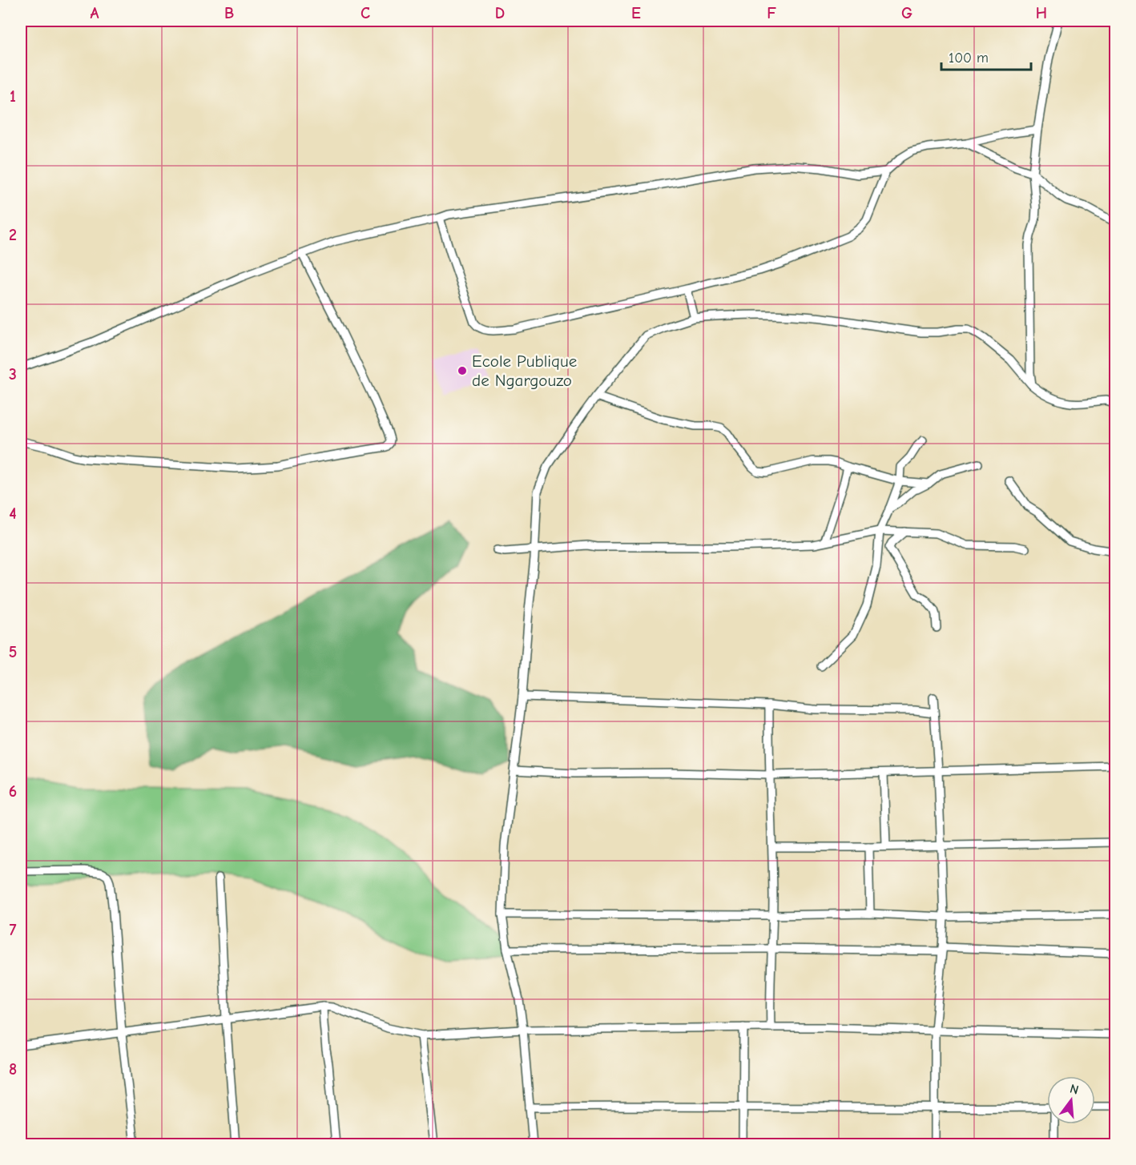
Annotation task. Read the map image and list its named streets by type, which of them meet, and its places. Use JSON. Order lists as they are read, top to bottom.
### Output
{
  "places": ["Ecole Publique de Ngargouzo"],
  "scale_bar": "100 m",
  "north": "top",
  "grid": {
    "columns": [
      "A",
      "B",
      "C",
      "D",
      "E",
      "F",
      "G",
      "H"
    ],
    "rows": [
      "1",
      "2",
      "3",
      "4",
      "5",
      "6",
      "7",
      "8"
    ]
  }
}
